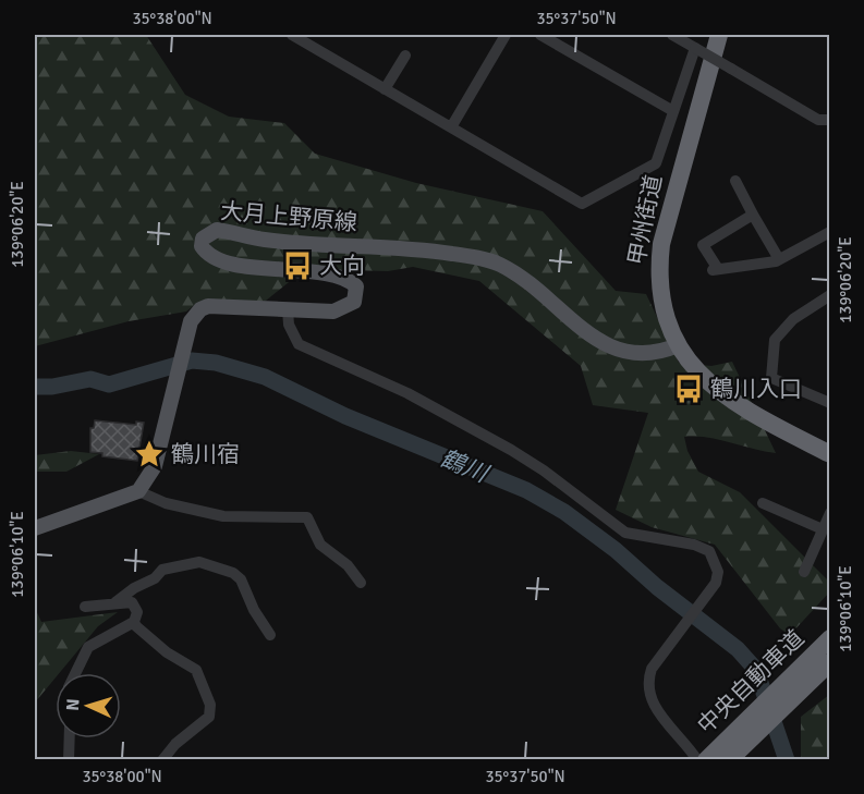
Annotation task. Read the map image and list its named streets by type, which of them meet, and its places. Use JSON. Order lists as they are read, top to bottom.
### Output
{
  "streets": {
    "highway": ["甲州街道", "中央自動車道"],
    "main road": ["大月上野原線"]
  },
  "crossings": [
    ["大月上野原線", "甲州街道"]
  ],
  "water": ["鶴川"],
  "places": {
    "bus stop": ["大向", "鶴川入口"],
    "place": ["鶴川宿"]
  },
  "north": "left",
  "coordinates": [
    "35°38'00\"N",
    "35°37'50\"N",
    "139°06'20\"E",
    "139°06'10\"E"
  ]
}
